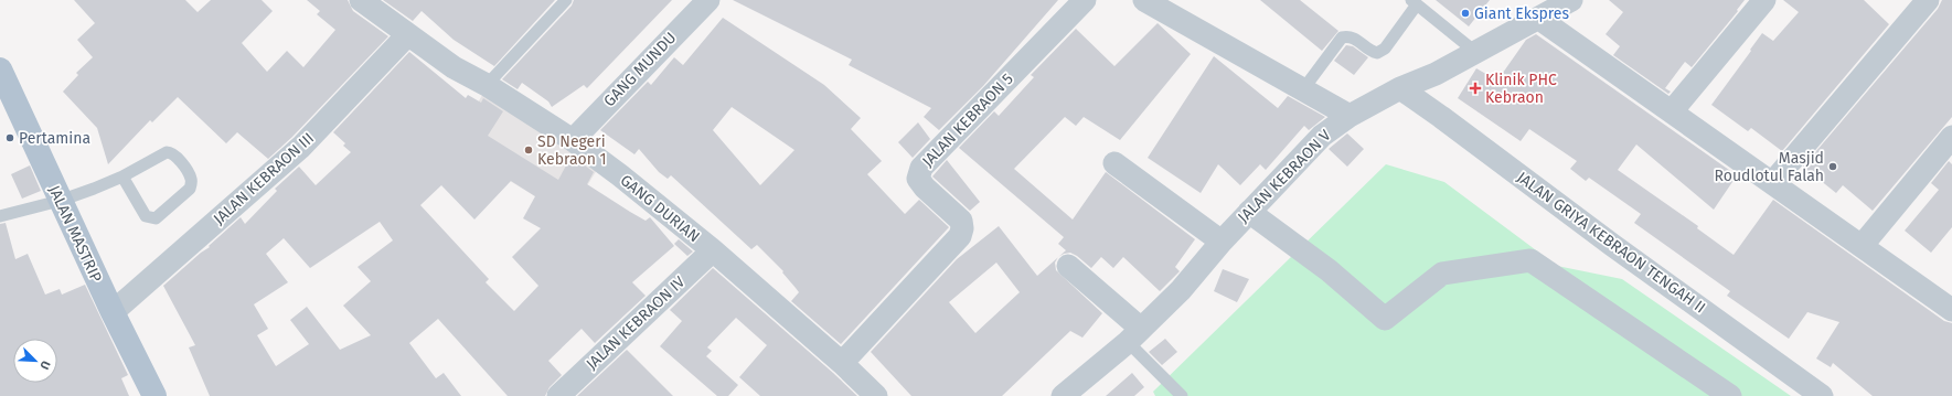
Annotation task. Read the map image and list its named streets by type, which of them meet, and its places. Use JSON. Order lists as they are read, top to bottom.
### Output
{
  "streets": {
    "main road": ["JALAN MASTRIP"],
    "street": [
      "GANG MUNDU",
      "JALAN KEBRAON 5",
      "JALAN KEBRAON V",
      "JALAN KEBRAON III",
      "GANG DURIAN",
      "JALAN GRIYA KEBRAON TENGAH II",
      "JALAN KEBRAON IV"
    ]
  },
  "crossings": [
    ["GANG MUNDU", "GANG DURIAN"],
    ["JALAN KEBRAON 5", "GANG DURIAN"],
    ["JALAN KEBRAON V", "JALAN GRIYA KEBRAON TENGAH II"],
    ["JALAN KEBRAON III", "GANG DURIAN"],
    ["JALAN KEBRAON III", "JALAN MASTRIP"],
    ["GANG DURIAN", "JALAN KEBRAON IV"]
  ],
  "places": {
    "other": [
      "Giant Ekspres",
      "Pertamina",
      "SD Negeri Kebraon 1",
      "Masjid Roudlotul Falah"
    ],
    "health": ["Klinik PHC Kebraon"]
  },
  "north": "bottom right"
}
